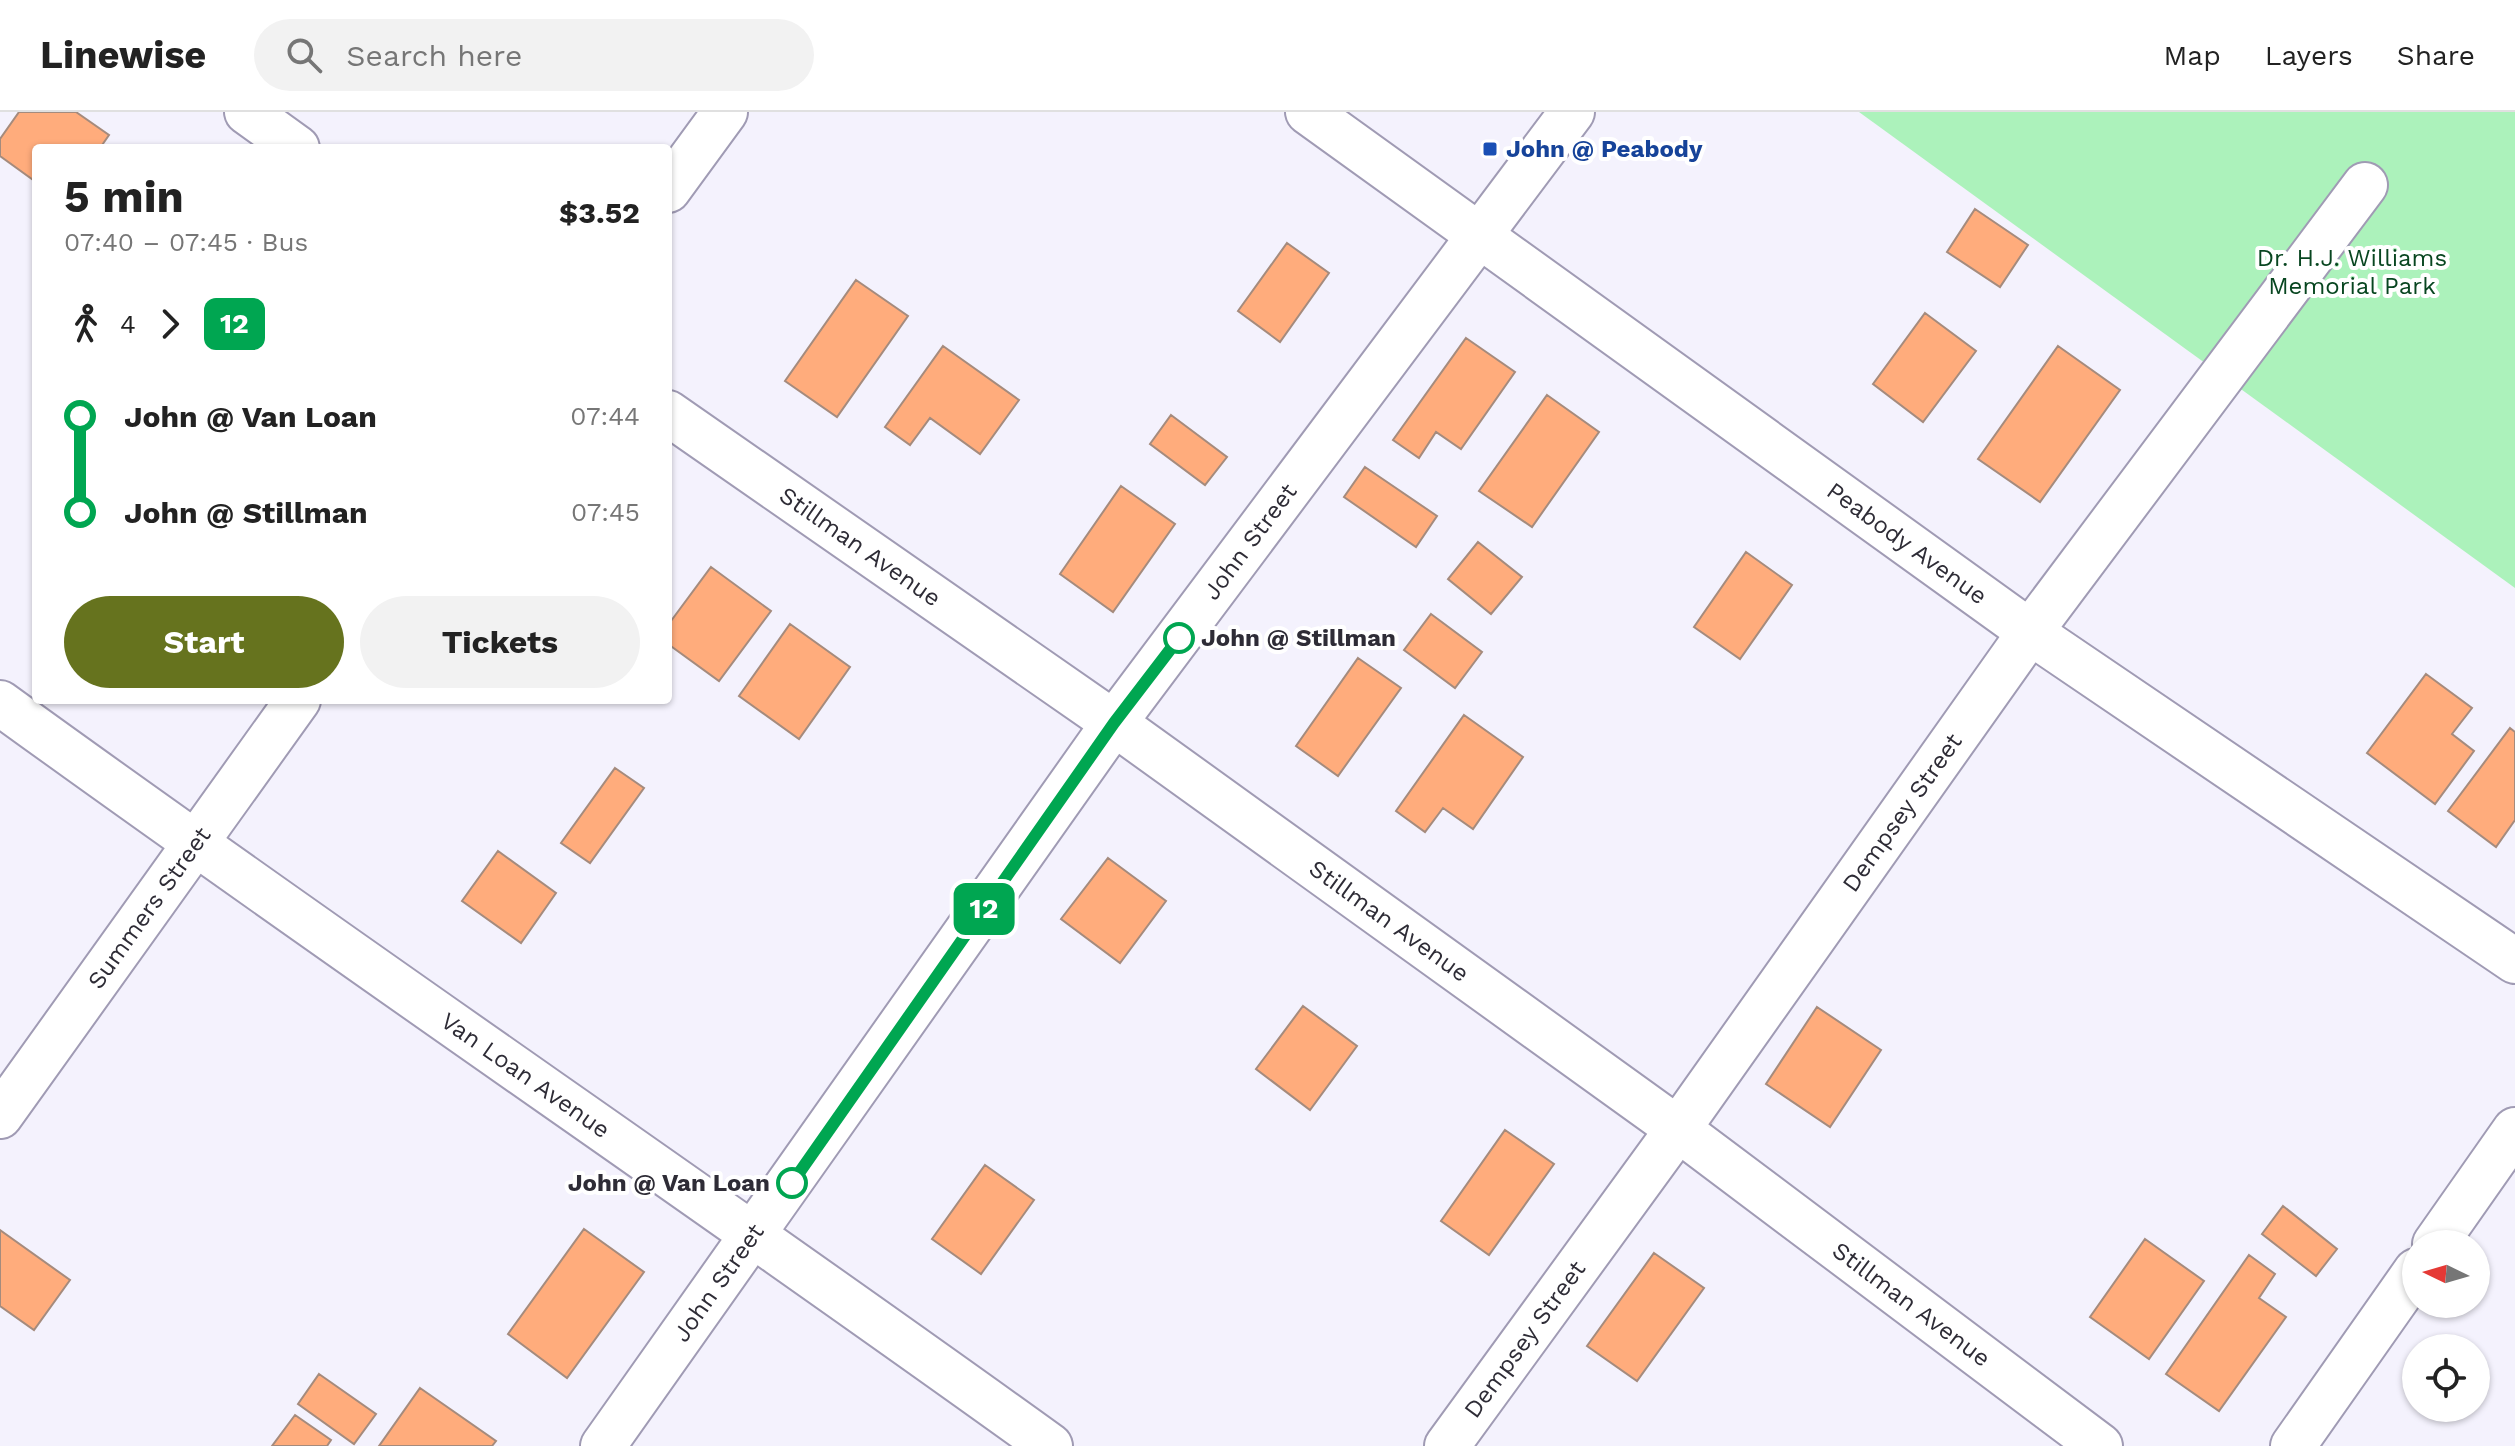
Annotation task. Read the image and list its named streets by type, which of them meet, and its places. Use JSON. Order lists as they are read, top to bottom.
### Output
{
  "streets": {
    "street": [
      "John Street",
      "Peabody Avenue",
      "Stillman Avenue",
      "Dempsey Street",
      "Summers Street",
      "Van Loan Avenue"
    ]
  },
  "crossings": [
    ["John Street", "Peabody Avenue"],
    ["John Street", "Stillman Avenue"],
    ["John Street", "Van Loan Avenue"],
    ["Peabody Avenue", "Dempsey Street"],
    ["Stillman Avenue", "Dempsey Street"],
    ["Summers Street", "Van Loan Avenue"]
  ],
  "parks": ["Dr. H.J. Williams Memorial Park"],
  "places": {
    "transit": ["John @ Peabody"],
    "other": ["John @ Stillman", "John @ Van Loan"]
  },
  "lines": ["bus line 12"],
  "north": "left",
  "page": {
    "header": "Linewise",
    "search": "Search here",
    "nav": ["Map", "Layers", "Share"],
    "on_map": "12",
    "heading": ["5 min", "07:40 – 07:45 · Bus", "$3.52"],
    "legs": ["4", "12"],
    "list": [
      {
        "name": "John @ Van Loan",
        "value": "07:44"
      },
      {
        "name": "John @ Stillman",
        "value": "07:45"
      }
    ],
    "buttons": ["Start", "Tickets"]
  }
}
